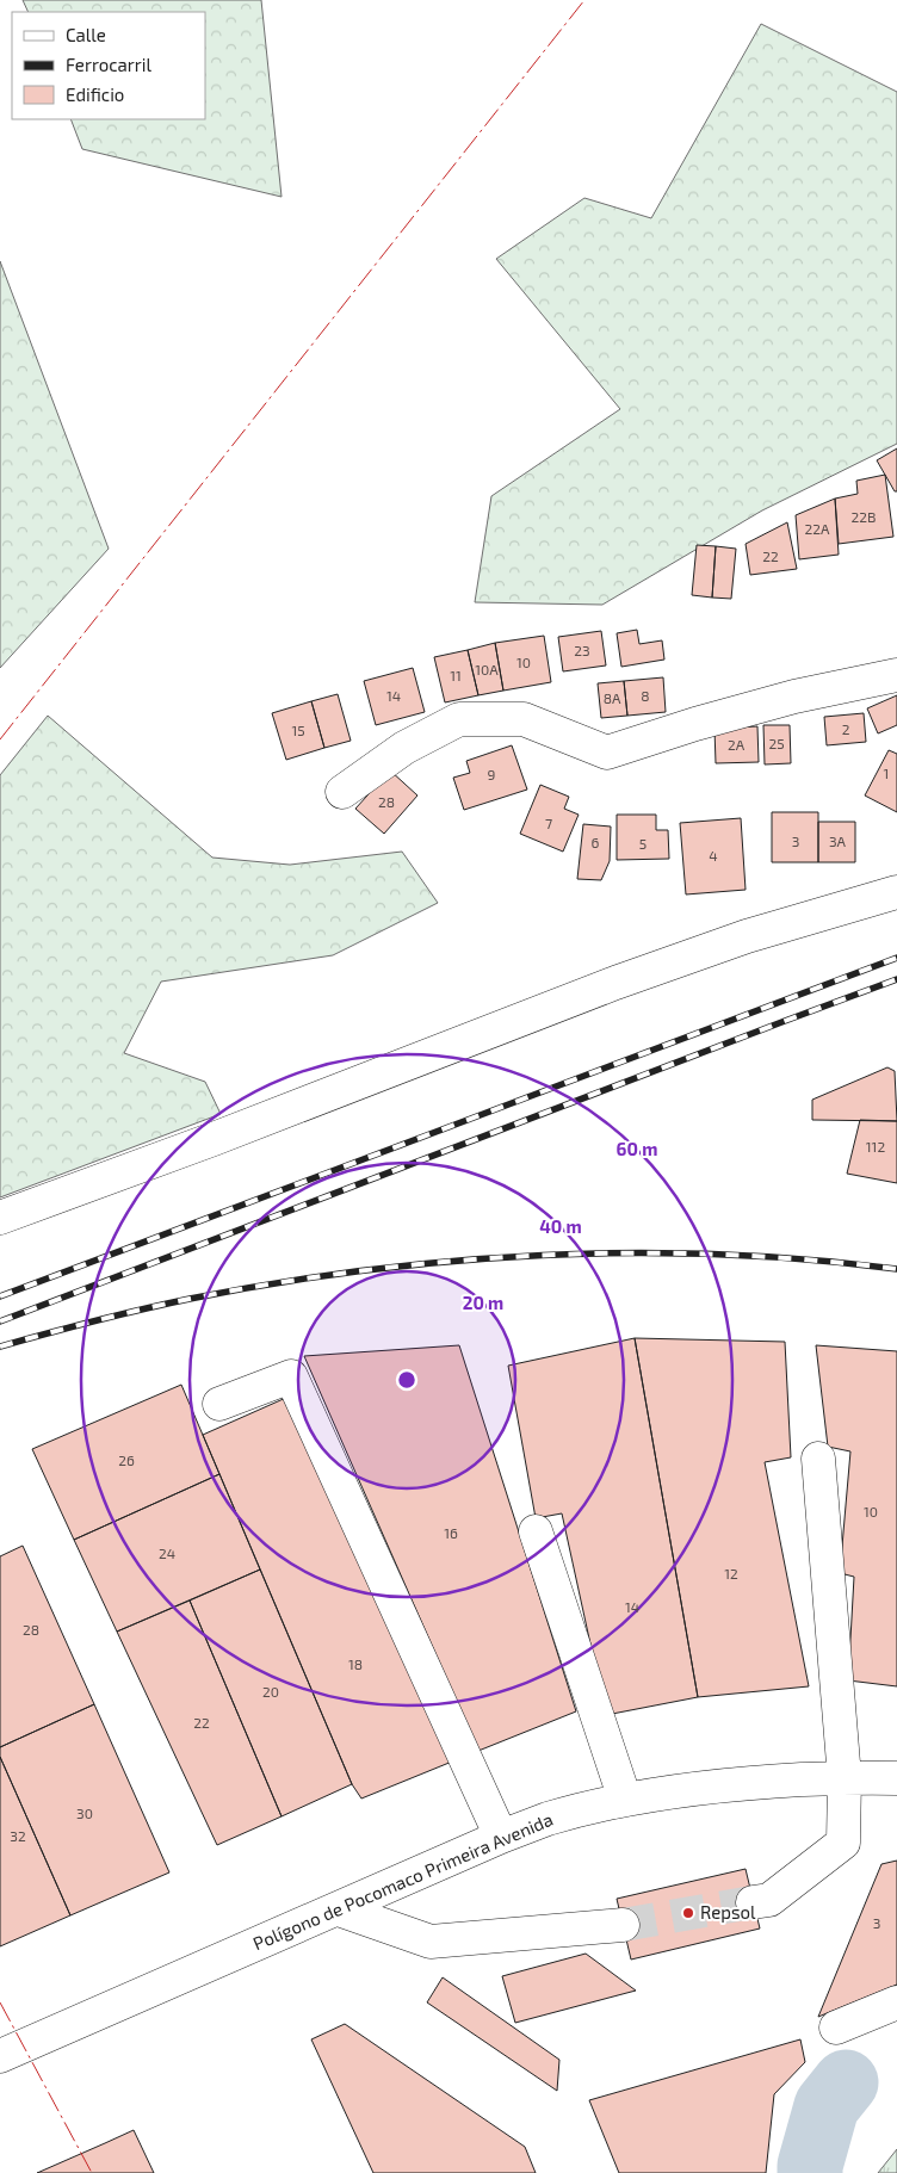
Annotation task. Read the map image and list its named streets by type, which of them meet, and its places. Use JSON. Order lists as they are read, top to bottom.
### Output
{
  "streets": {
    "street": ["Polígono de Pocomaco Primeira Avenida"]
  },
  "places": ["Repsol"],
  "house_numbers": [
    "22B",
    "22A",
    "22",
    "23",
    "10",
    "10A",
    "11",
    "14",
    "8",
    "8A",
    "2",
    "15",
    "25",
    "2A",
    "1",
    "9",
    "28",
    "7",
    "3",
    "3A",
    "6",
    "5",
    "4",
    "112",
    "26",
    "10",
    "16",
    "24",
    "12",
    "14",
    "28",
    "18",
    "20",
    "22",
    "30",
    "32",
    "3"
  ],
  "legend": ["Calle", "Ferrocarril", "Edificio"],
  "rings": ["60 m", "40 m", "20 m"]
}
